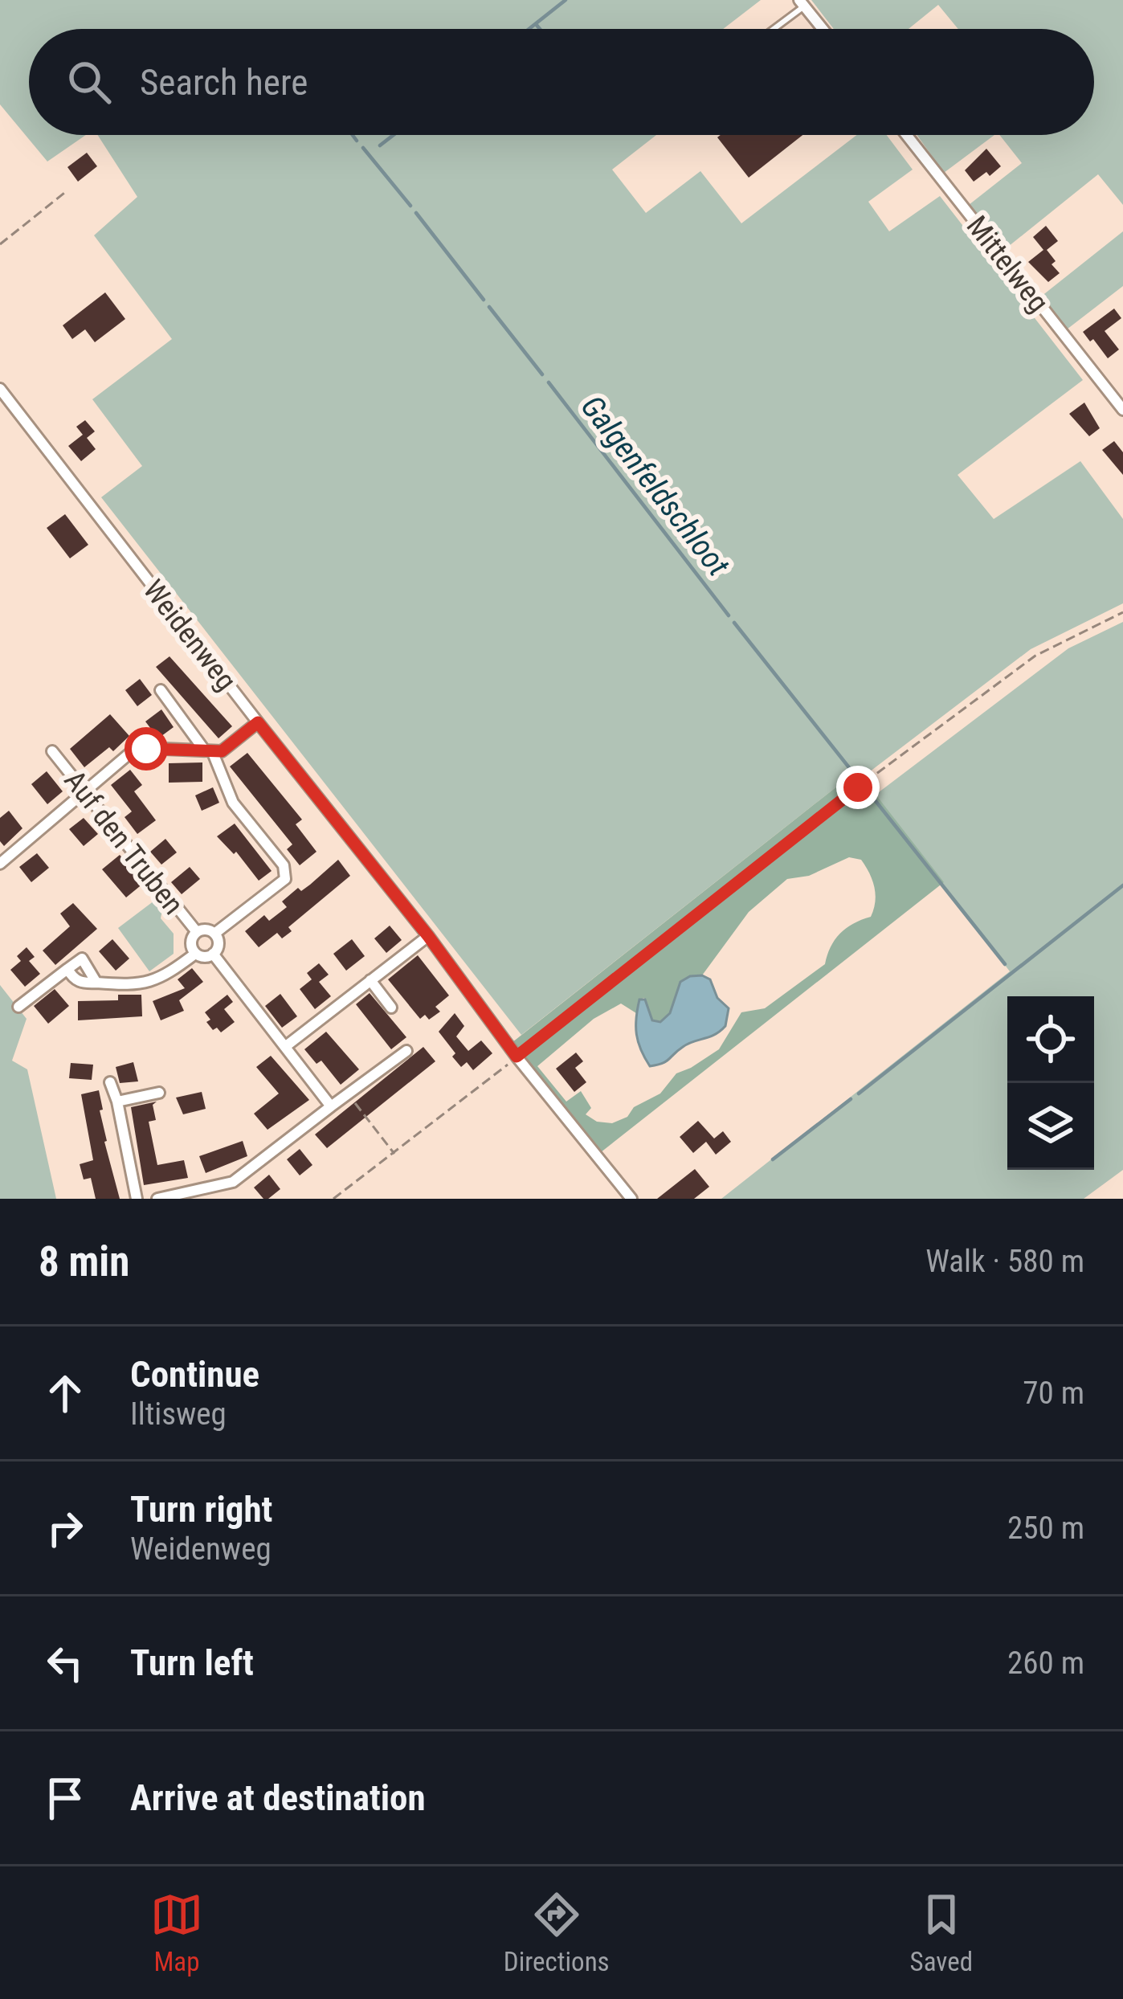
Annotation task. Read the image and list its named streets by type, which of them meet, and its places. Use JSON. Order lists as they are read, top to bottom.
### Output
{
  "streets": {
    "street": ["Mittelweg", "Weidenweg", "Auf den Truben"]
  },
  "water": ["Galgenfeldschloot"],
  "page": {
    "search": "Search here",
    "heading": ["8 min", "Walk · 580 m"],
    "list": [
      ["Continue", "Iltisweg", "70 m"],
      ["Turn right", "Weidenweg", "250 m"],
      ["Turn left", "260 m"],
      "Arrive at destination"
    ],
    "nav": ["Map", "Directions", "Saved"]
  }
}
